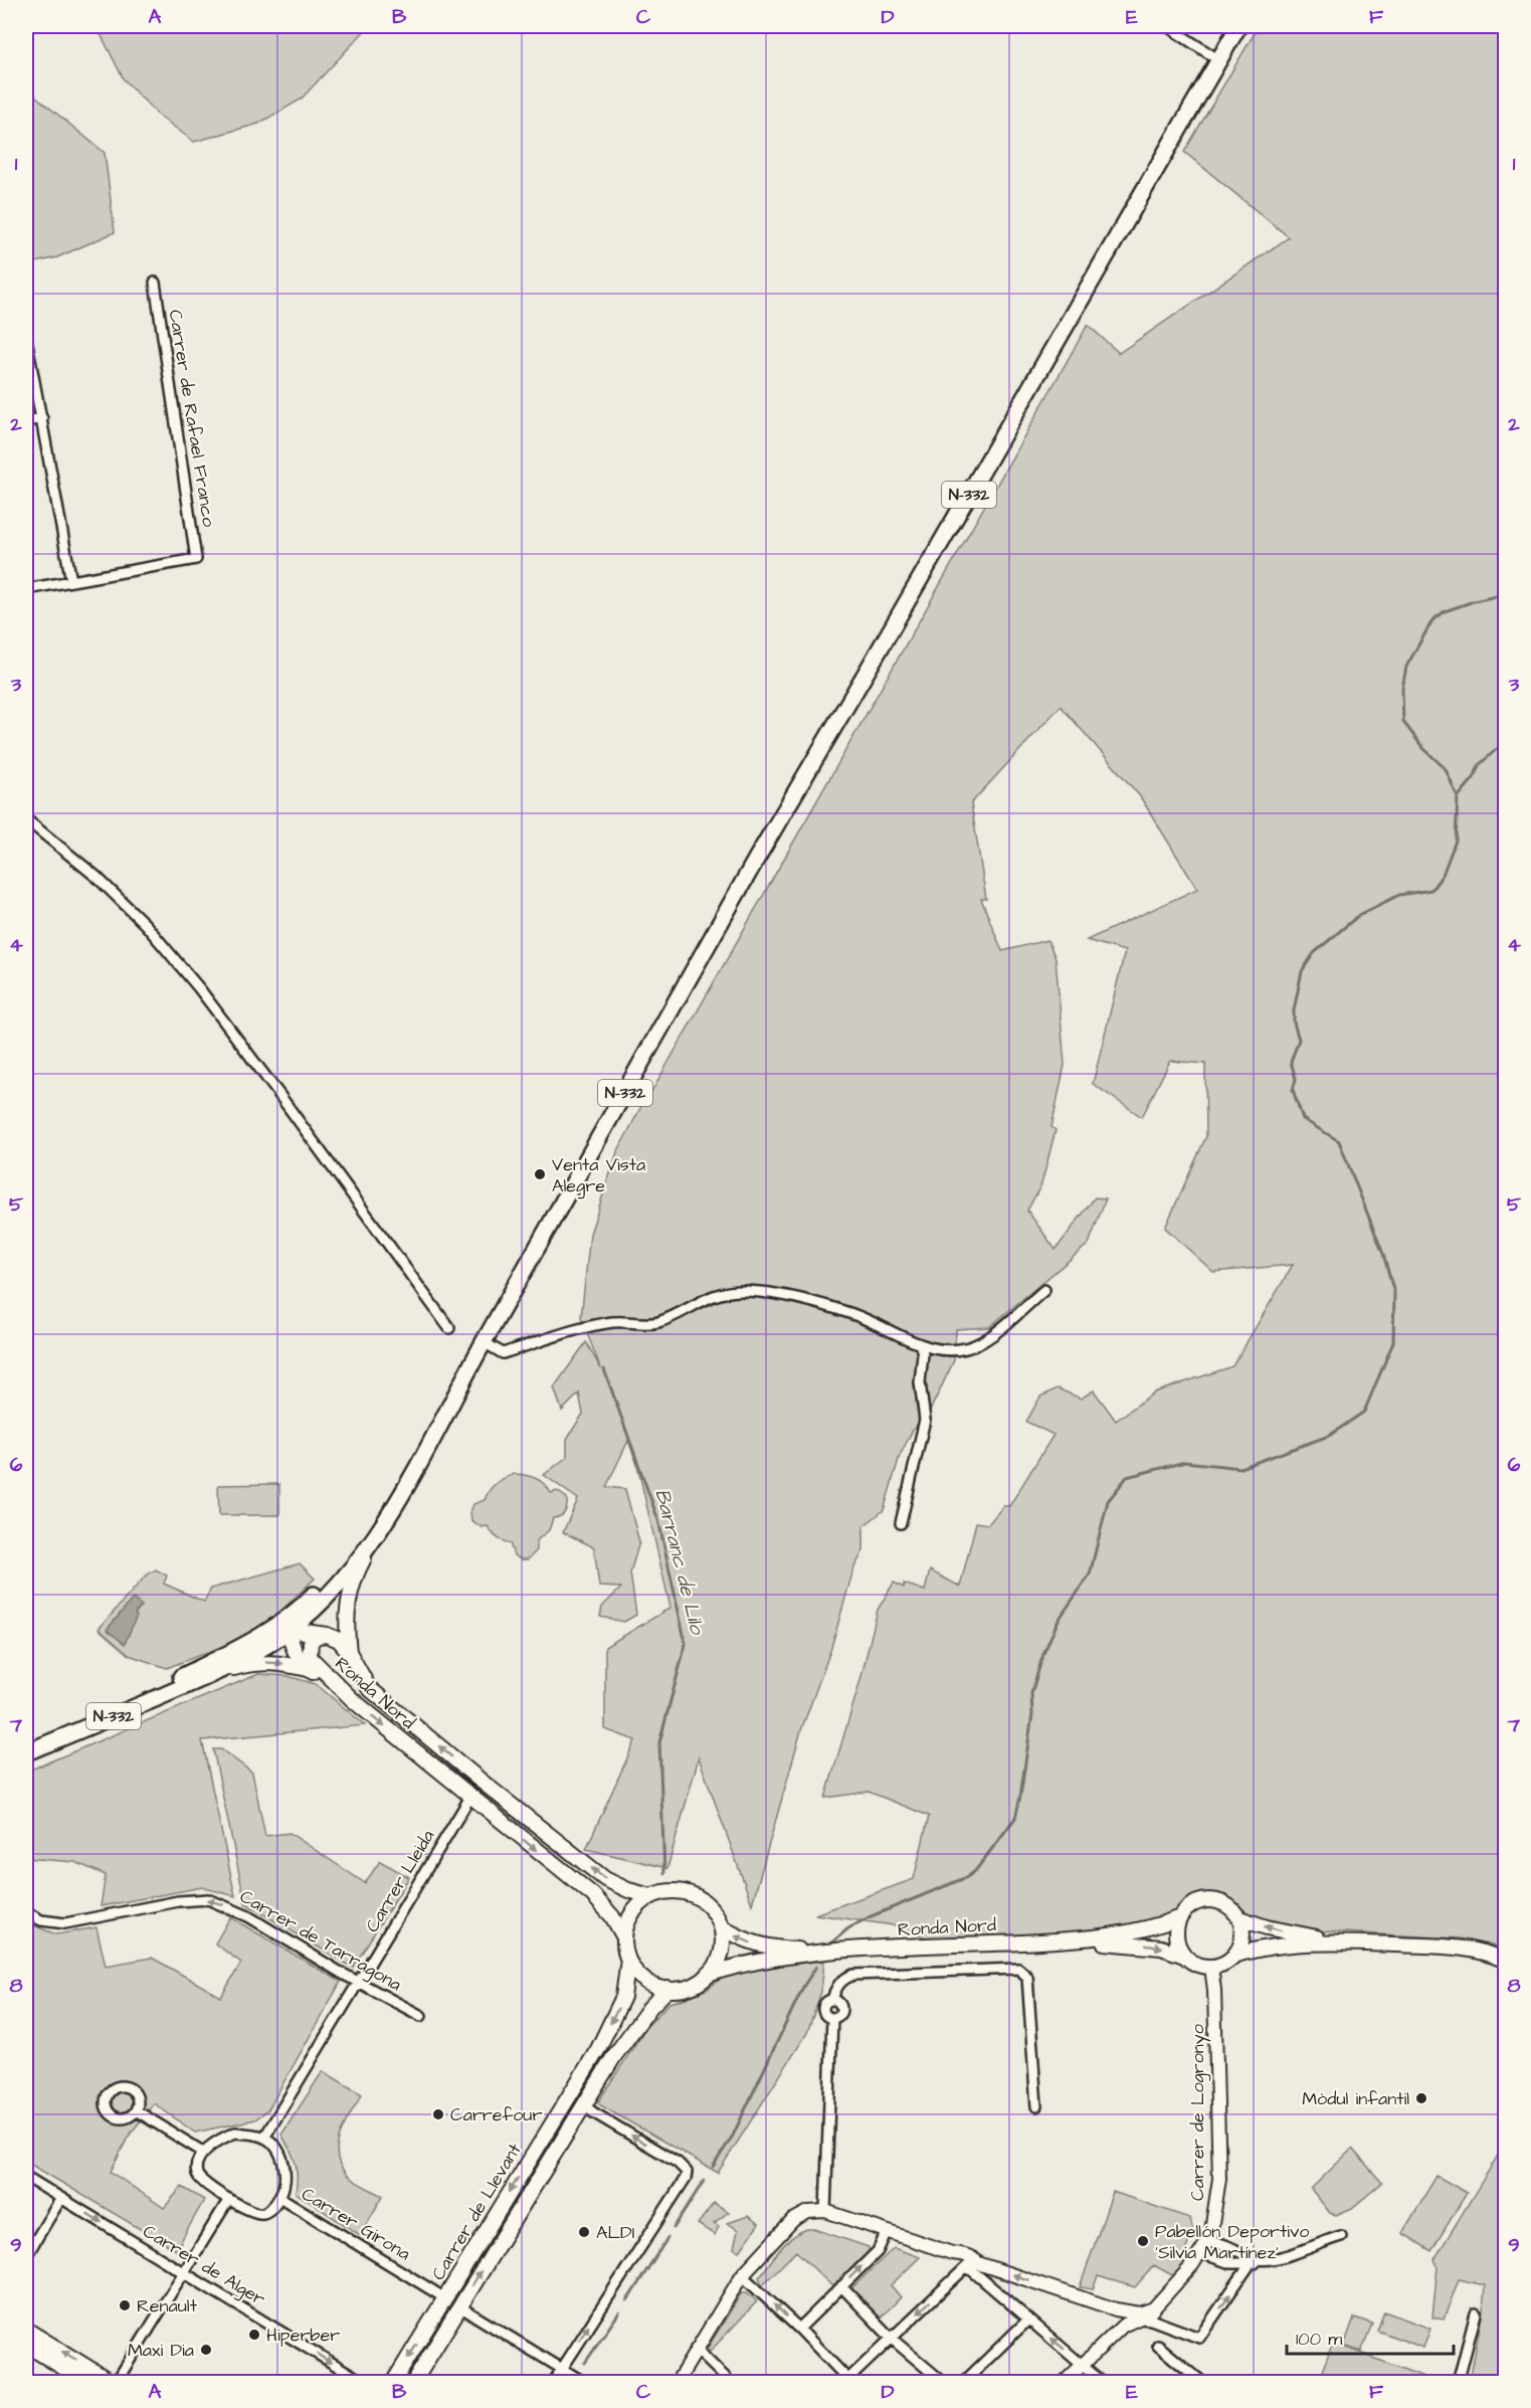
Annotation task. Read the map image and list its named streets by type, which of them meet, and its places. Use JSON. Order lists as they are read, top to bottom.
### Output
{
  "streets": {
    "highway": ["N-332"],
    "main road": ["Ronda Nord", "Carrer de Llevant"],
    "street": [
      "Carrer de Rafael Franco",
      "Carrer Lleida",
      "Carrer de Tarragona",
      "Carrer de Logronyo",
      "Carrer Girona",
      "Carrer de Alger"
    ]
  },
  "crossings": [
    ["Ronda Nord", "Carrer Lleida"],
    ["Ronda Nord", "Carrer de Logronyo"],
    ["Ronda Nord", "Carrer de Llevant"],
    ["Carrer Lleida", "Carrer de Tarragona"],
    ["Carrer Lleida", "Carrer Girona"],
    ["Carrer de Llevant", "Carrer Girona"]
  ],
  "one_way": ["Carrer de Tarragona", "Carrer de Alger"],
  "water": ["Barranc de Lilo"],
  "places": [
    "Venta Vista Alegre",
    "Mòdul infantil",
    "Carrefour",
    "ALDI",
    "Pabellón Deportivo 'Silvia Martínez'",
    "Renault",
    "Hiperber",
    "Maxi Dia"
  ],
  "scale_bar": "100 m",
  "grid": {
    "columns": [
      "A",
      "B",
      "C",
      "D",
      "E",
      "F"
    ],
    "rows": [
      "1",
      "2",
      "3",
      "4",
      "5",
      "6",
      "7",
      "8",
      "9"
    ]
  }
}
